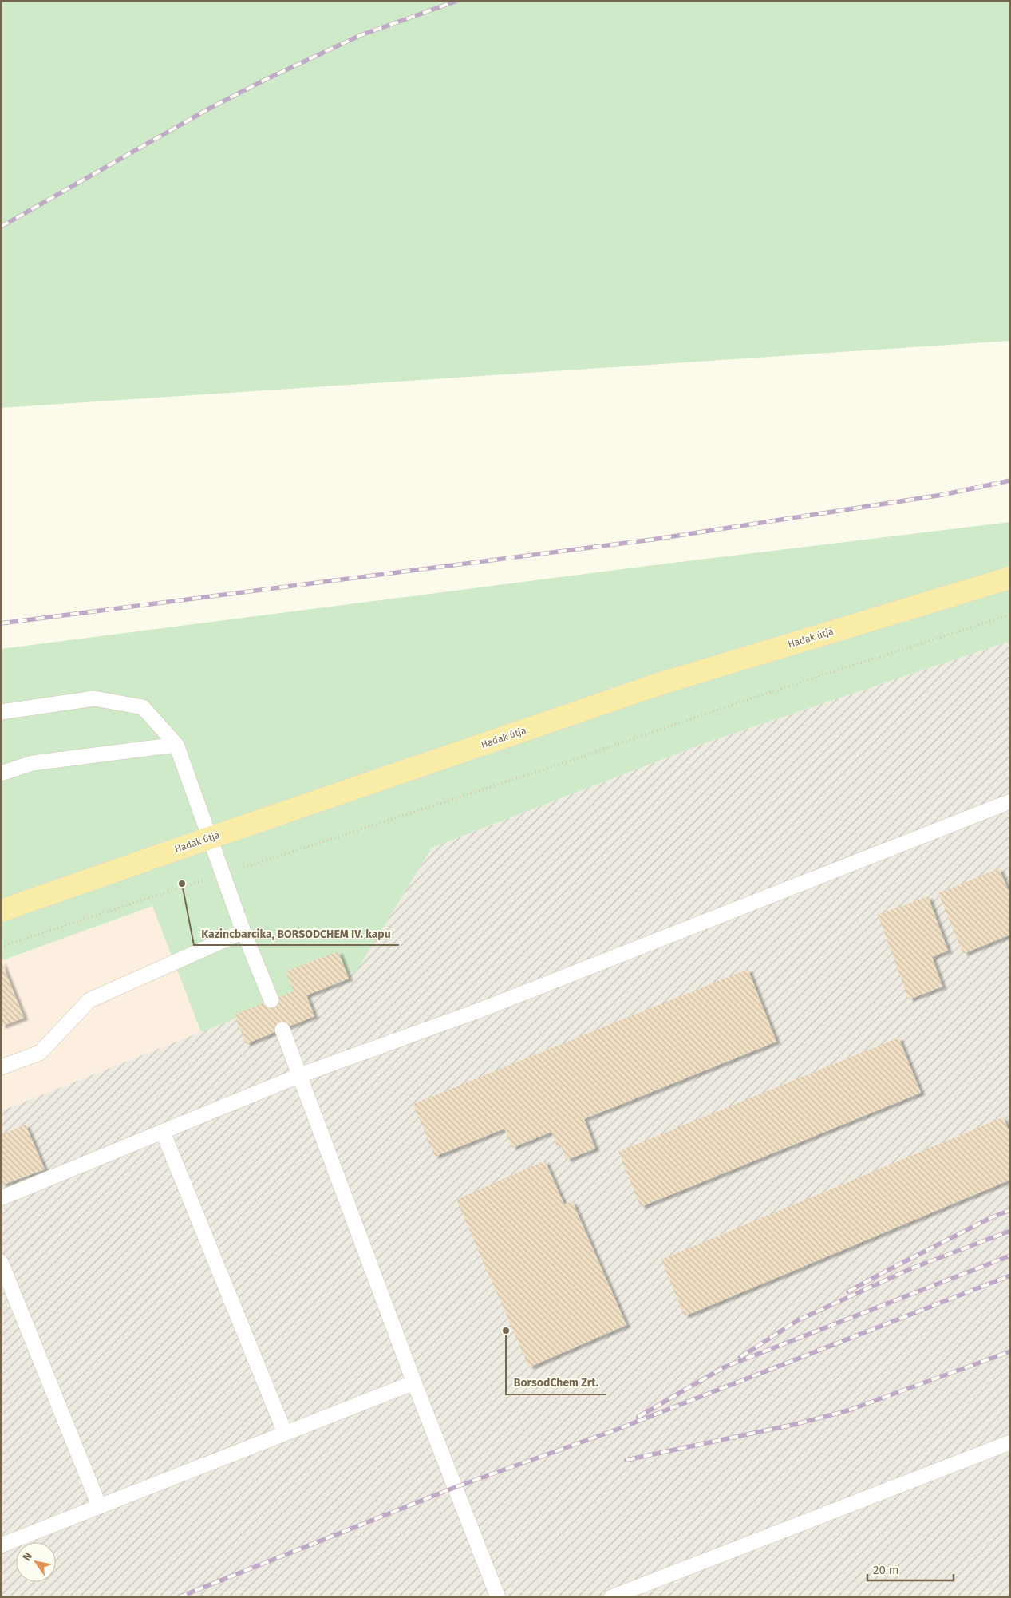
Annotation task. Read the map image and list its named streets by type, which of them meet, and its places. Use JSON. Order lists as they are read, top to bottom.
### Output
{
  "streets": {
    "main road": ["Hadak útja"]
  },
  "places": ["Kazincbarcika, BORSODCHEM IV. kapu", "BorsodChem Zrt."],
  "scale_bar": "20 m",
  "north": "top left"
}
